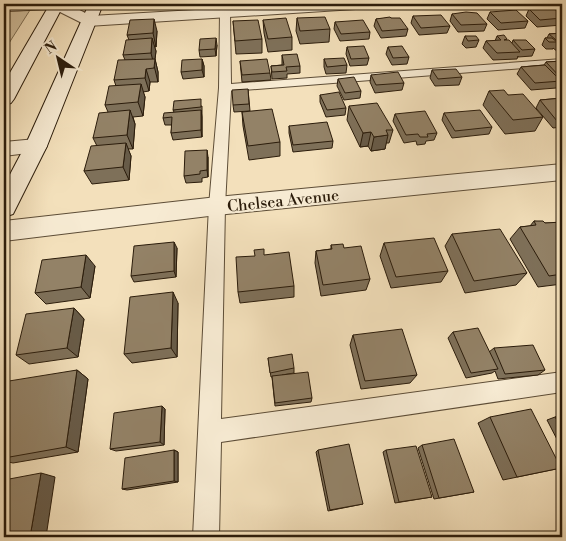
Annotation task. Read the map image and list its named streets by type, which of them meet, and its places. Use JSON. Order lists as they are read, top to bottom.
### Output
{
  "streets": {
    "street": ["Chelsea Avenue"]
  },
  "north": "top left"
}
